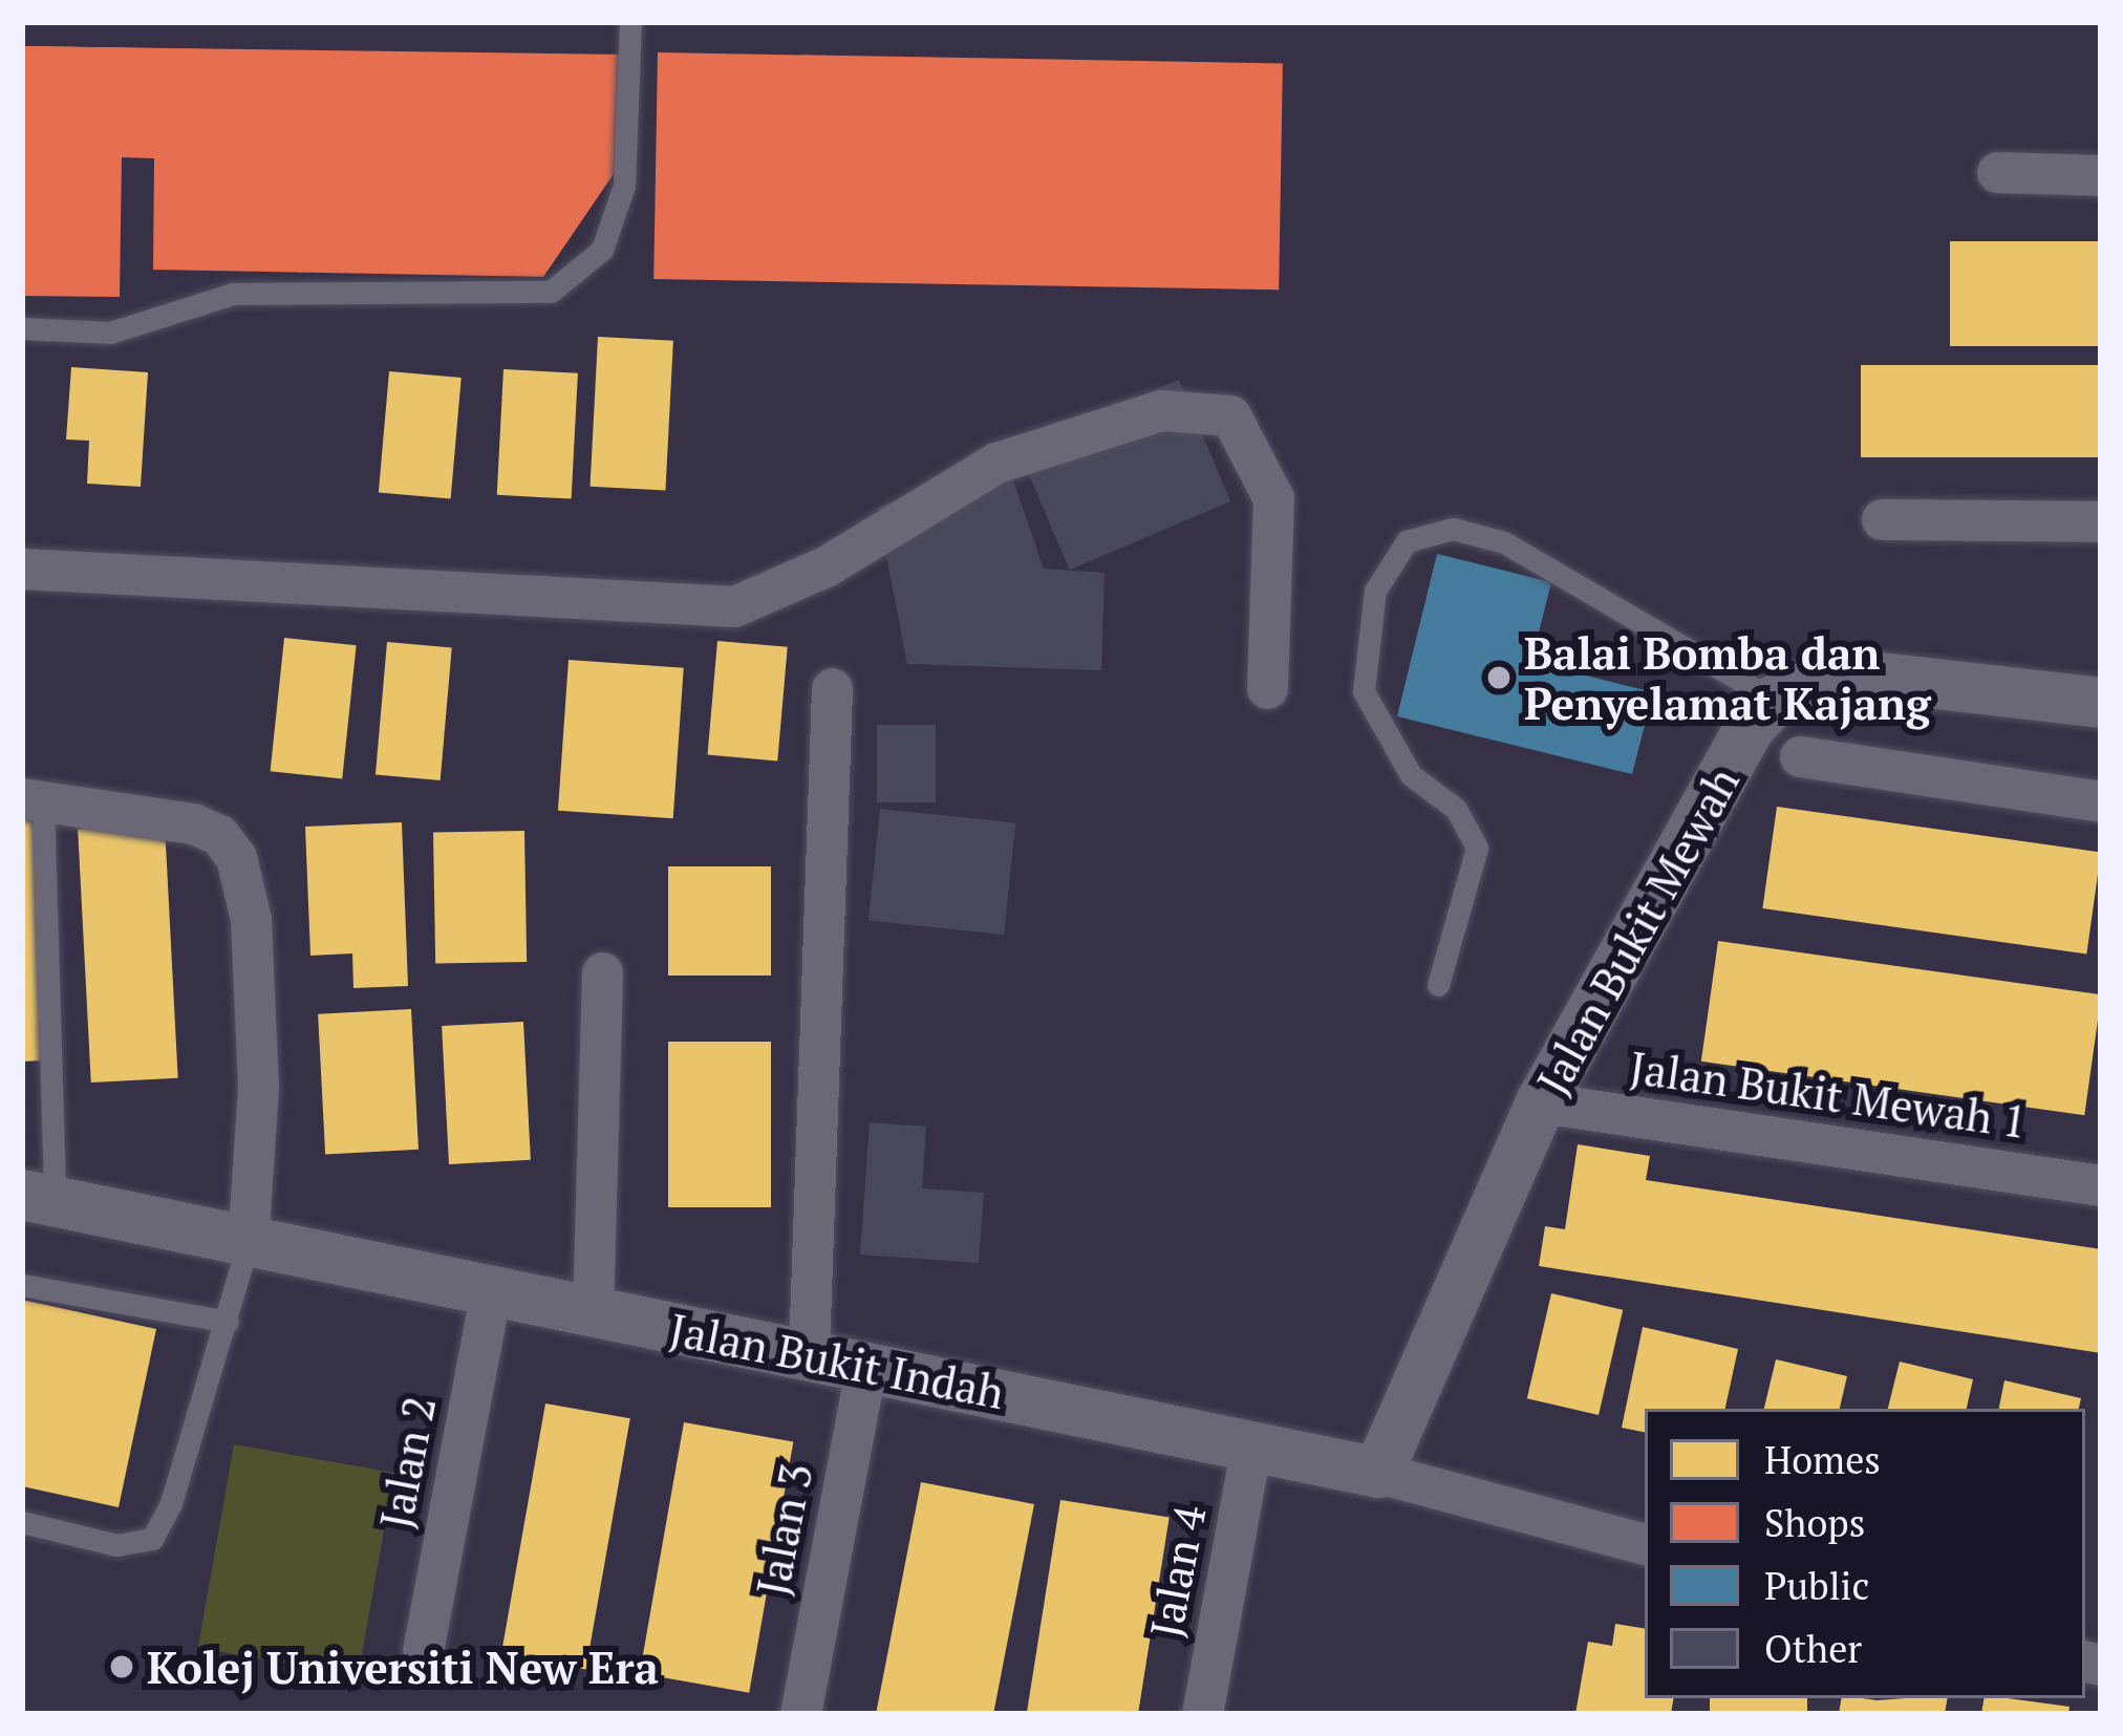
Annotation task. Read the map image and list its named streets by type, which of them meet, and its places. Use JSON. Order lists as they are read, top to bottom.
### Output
{
  "streets": {
    "street": [
      "Jalan Bukit Mewah",
      "Jalan Bukit Mewah 1",
      "Jalan Bukit Indah",
      "Jalan 2",
      "Jalan 3",
      "Jalan 4"
    ]
  },
  "crossings": [
    ["Jalan Bukit Mewah", "Jalan Bukit Mewah 1"],
    ["Jalan Bukit Mewah", "Jalan Bukit Indah"],
    ["Jalan Bukit Indah", "Jalan 2"],
    ["Jalan Bukit Indah", "Jalan 3"],
    ["Jalan Bukit Indah", "Jalan 4"]
  ],
  "places": ["Balai Bomba dan Penyelamat Kajang", "Kolej Universiti New Era"],
  "legend": [
    "Homes",
    "Shops",
    "Public",
    "Other"
  ]
}
